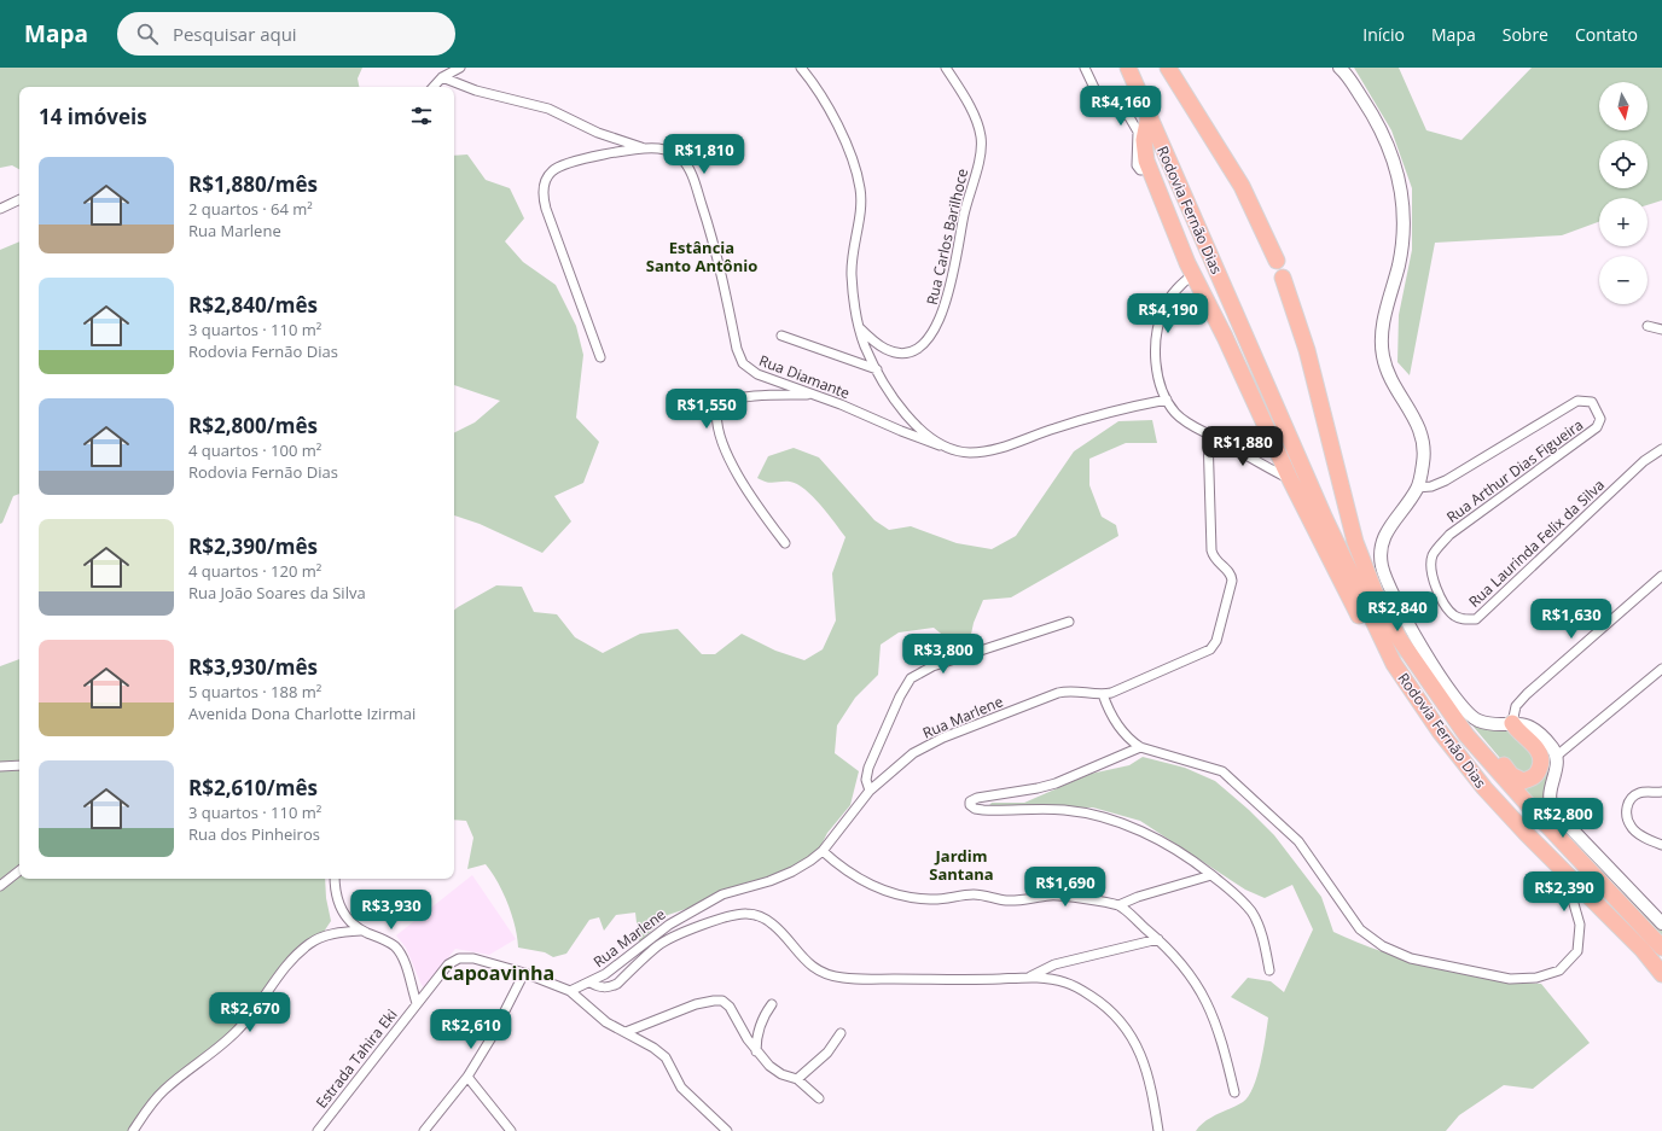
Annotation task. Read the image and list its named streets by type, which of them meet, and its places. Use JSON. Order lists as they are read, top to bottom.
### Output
{
  "streets": {
    "highway": ["Rodovia Fernão Dias"],
    "street": [
      "Rua Carlos Barilhoce",
      "Rua Diamante",
      "Rua Arthur Dias Figueira",
      "Rua Laurinda Felix da Silva",
      "Rua Marlene",
      "Estrada Tahira Eki"
    ]
  },
  "crossings": [
    ["Rua Arthur Dias Figueira", "Rua Laurinda Felix da Silva"],
    ["Rua Marlene", "Estrada Tahira Eki"]
  ],
  "districts": ["Estância Santo Antônio", "Jardim Santana", "Capoavinha"],
  "north": "bottom",
  "page": {
    "header": "Mapa",
    "search": "Pesquisar aqui",
    "nav": [
      "Início",
      "Mapa",
      "Sobre",
      "Contato"
    ],
    "map_buttons": ["+", "−"],
    "price": [
      "R$4,160",
      "R$1,810",
      "R$4,190",
      "R$1,550",
      "R$1,880",
      "R$2,840",
      "R$1,630",
      "R$3,800",
      "R$2,800",
      "R$1,690",
      "R$2,390",
      "R$3,930",
      "R$2,670",
      "R$2,610"
    ],
    "heading": "14 imóveis",
    "list": [
      {
        "name": "R$1,880/mês",
        "note": "2 quartos · 64 m² · Rua Marlene"
      },
      {
        "name": "R$2,840/mês",
        "note": "3 quartos · 110 m² · Rodovia Fernão Dias"
      },
      {
        "name": "R$2,800/mês",
        "note": "4 quartos · 100 m² · Rodovia Fernão Dias"
      },
      {
        "name": "R$2,390/mês",
        "note": "4 quartos · 120 m² · Rua João Soares da Silva"
      },
      {
        "name": "R$3,930/mês",
        "note": "5 quartos · 188 m² · Avenida Dona Charlotte Izirmai"
      },
      {
        "name": "R$2,610/mês",
        "note": "3 quartos · 110 m² · Rua dos Pinheiros"
      }
    ]
  }
}
